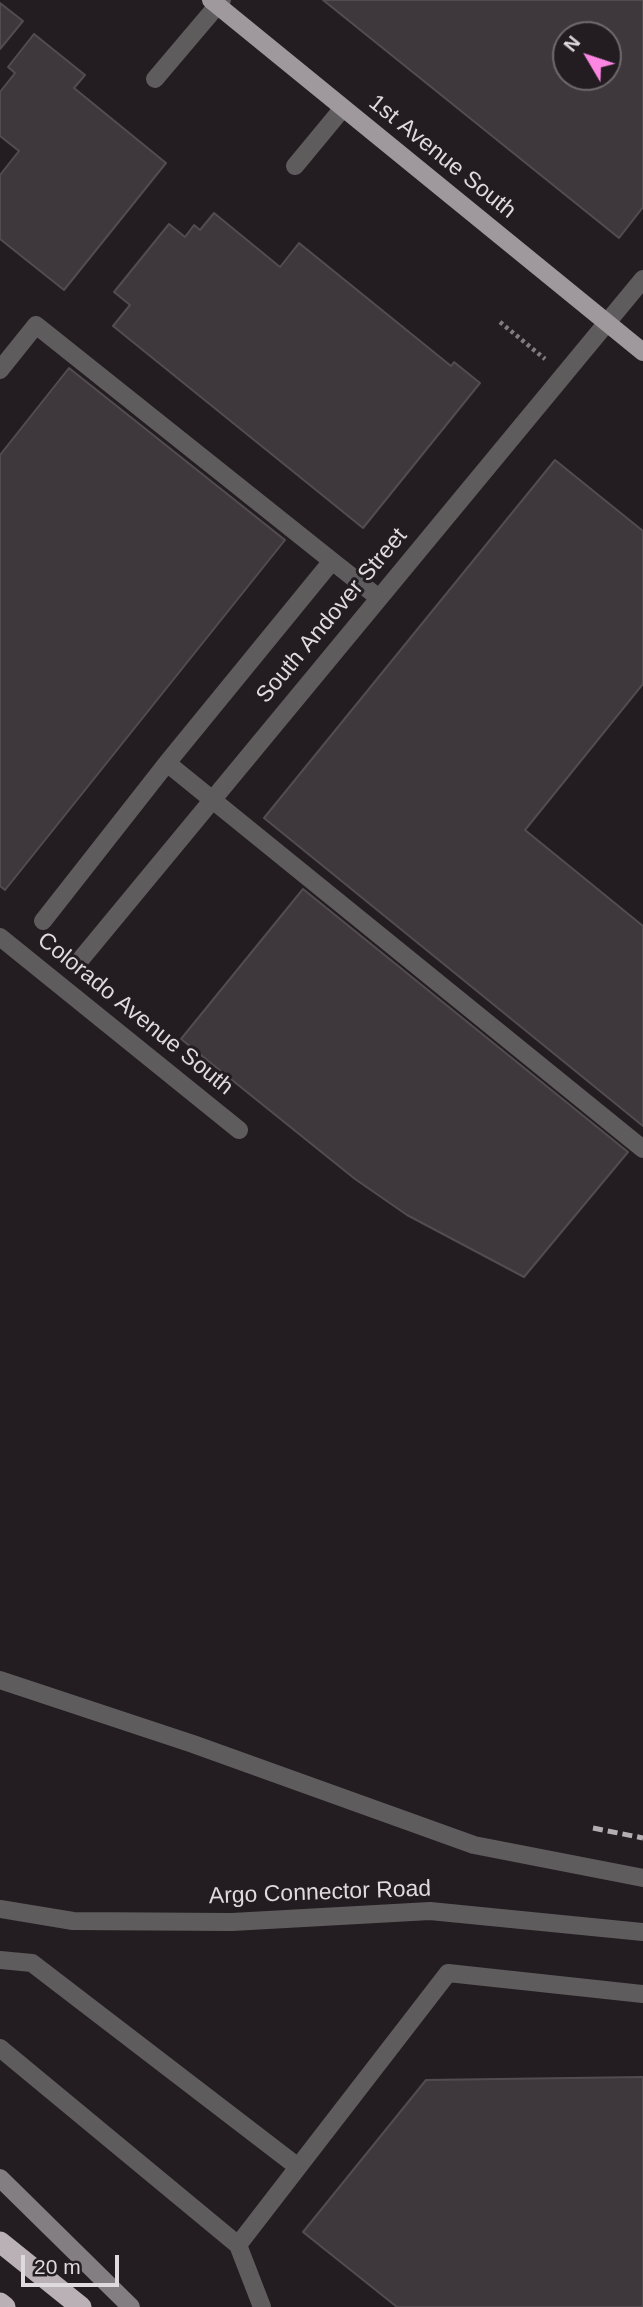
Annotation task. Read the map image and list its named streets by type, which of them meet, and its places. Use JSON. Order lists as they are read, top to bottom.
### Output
{
  "streets": {
    "main road": ["1st Avenue South"],
    "street": ["South Andover Street", "Colorado Avenue South", "Argo Connector Road"]
  },
  "crossings": [
    ["1st Avenue South", "South Andover Street"],
    ["South Andover Street", "Colorado Avenue South"]
  ],
  "scale_bar": "20 m",
  "north": "top left"
}
